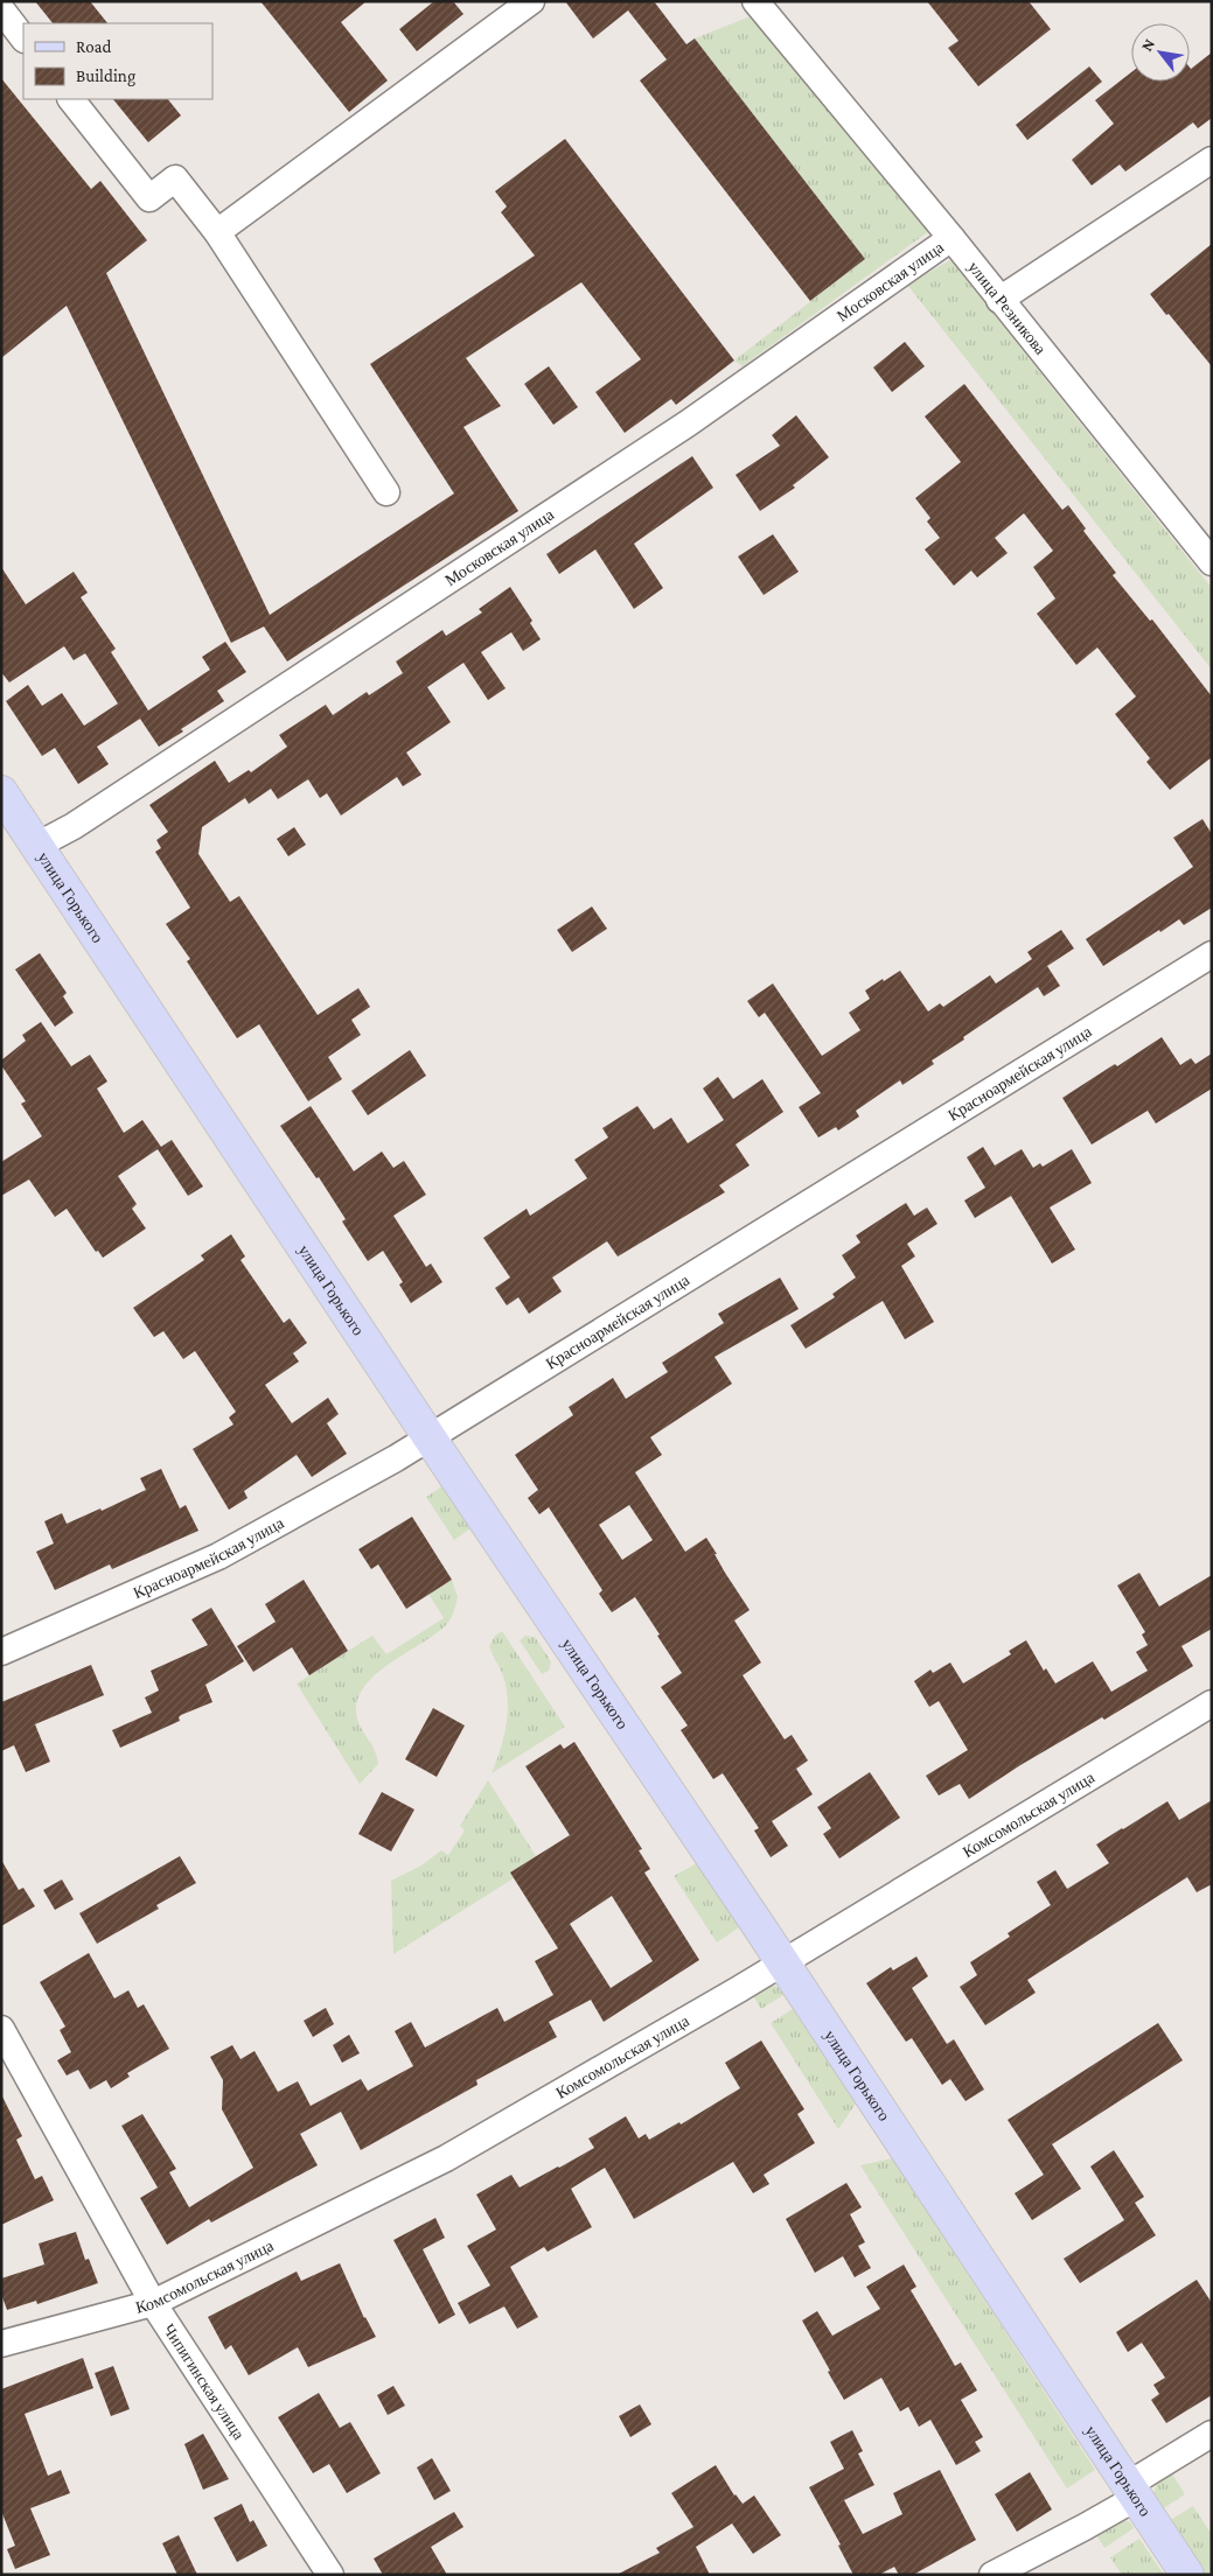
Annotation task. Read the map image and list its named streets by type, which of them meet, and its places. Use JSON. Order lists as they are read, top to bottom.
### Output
{
  "streets": {
    "main road": ["улица Горького"],
    "street": [
      "Московская улица",
      "улица Резникова",
      "Красноармейская улица",
      "Комсомольская улица",
      "Чипигинская улица"
    ]
  },
  "crossings": [
    ["Московская улица", "улица Резникова"],
    ["Московская улица", "улица Горького"],
    ["улица Горького", "Красноармейская улица"],
    ["улица Горького", "Комсомольская улица"],
    ["Комсомольская улица", "Чипигинская улица"]
  ],
  "legend": ["Road", "Building"],
  "north": "top left"
}
